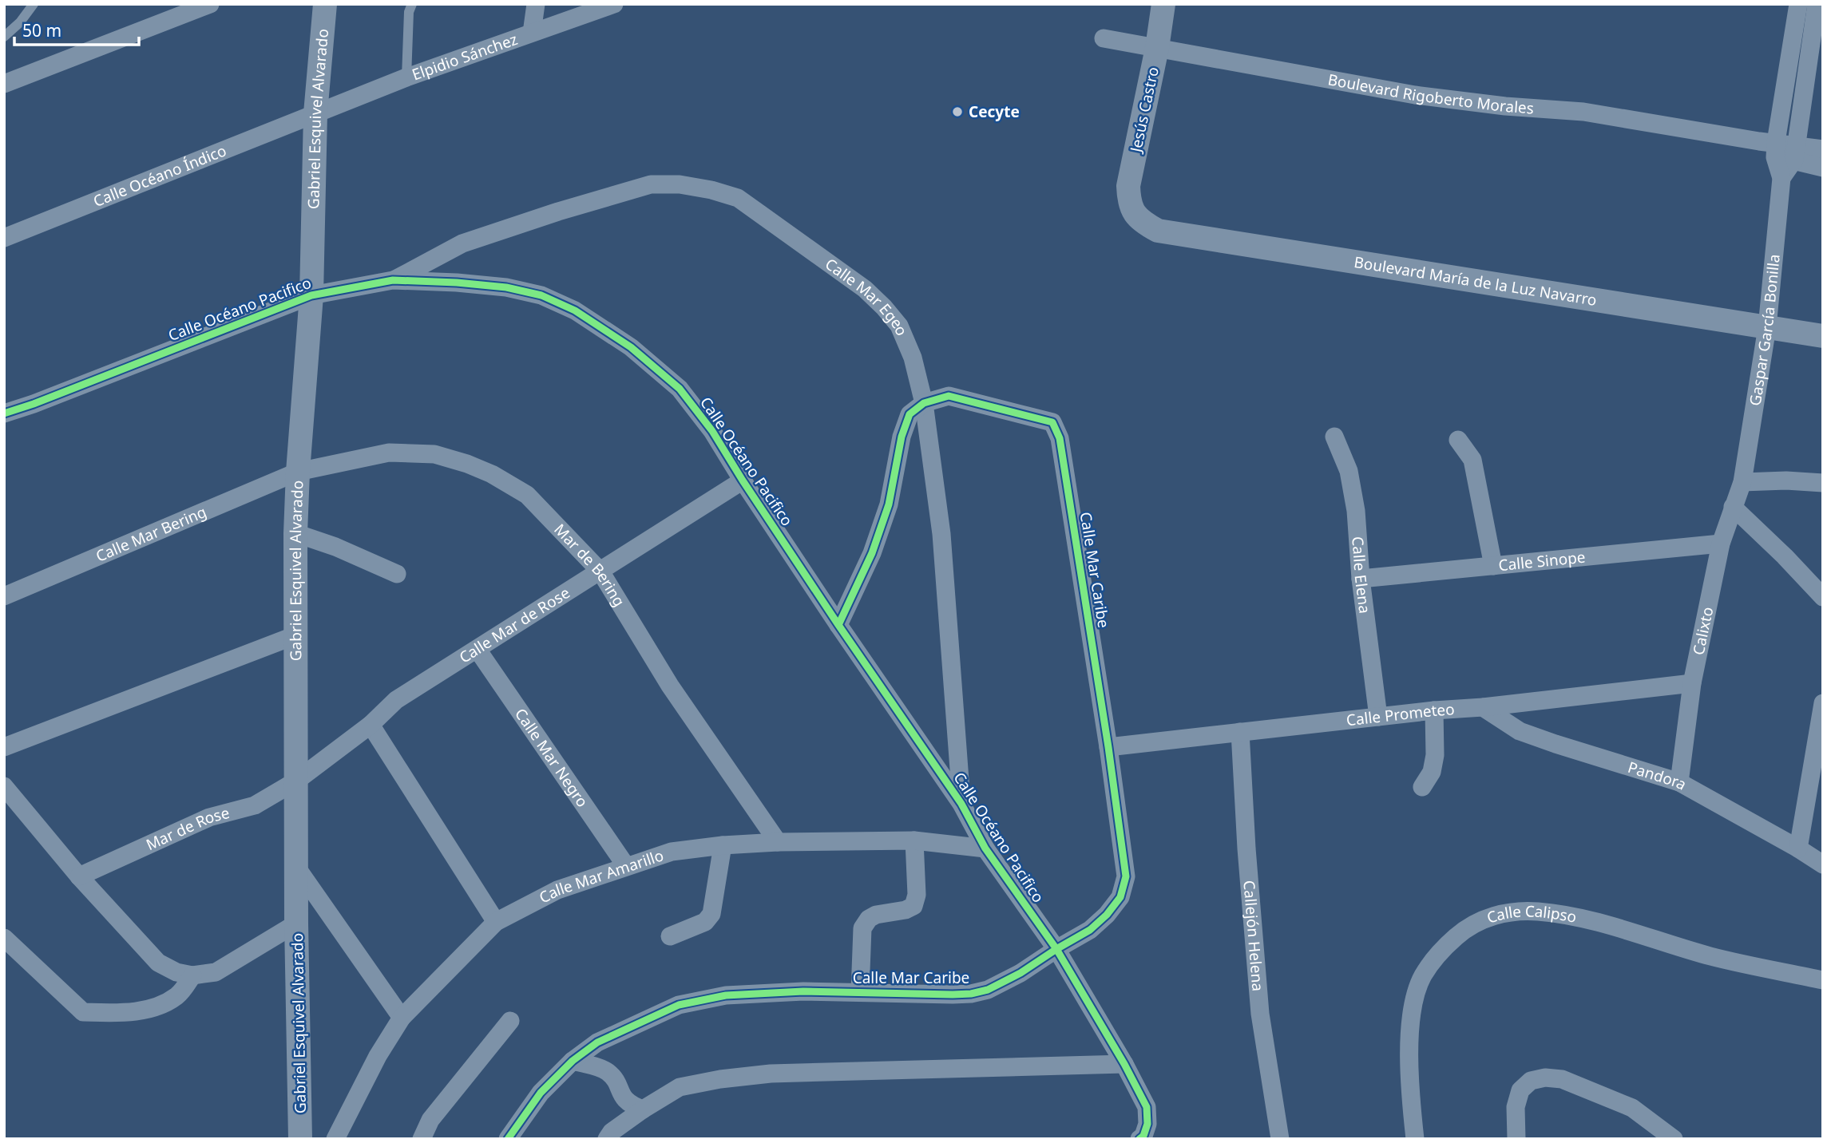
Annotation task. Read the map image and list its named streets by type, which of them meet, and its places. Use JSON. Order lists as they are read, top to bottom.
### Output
{
  "streets": {
    "street": [
      "Elpidio Sánchez",
      "Boulevard Rigoberto Morales",
      "Jesús Castro",
      "Gabriel Esquivel Alvarado",
      "Calle Océano Índico",
      "Boulevard María de la Luz Navarro",
      "Calle Mar Egeo",
      "Calle Océano Pacifico",
      "Gaspar García Bonilla",
      "Calle Mar Bering",
      "Calle Sinope",
      "Mar de Bering",
      "Calle Mar Caribe",
      "Calle Elena",
      "Calle Mar de Rose",
      "Calixto",
      "Calle Prometeo",
      "Calle Mar Negro",
      "Pandora",
      "Mar de Rose",
      "Calle Mar Amarillo",
      "Calle Calipso",
      "Callejón Helena"
    ]
  },
  "crossings": [
    ["Elpidio Sánchez", "Gabriel Esquivel Alvarado"],
    ["Elpidio Sánchez", "Calle Océano Índico"],
    ["Boulevard Rigoberto Morales", "Jesús Castro"],
    ["Boulevard Rigoberto Morales", "Gaspar García Bonilla"],
    ["Jesús Castro", "Boulevard María de la Luz Navarro"],
    ["Gabriel Esquivel Alvarado", "Calle Océano Índico"],
    ["Gabriel Esquivel Alvarado", "Calle Océano Pacifico"],
    ["Gabriel Esquivel Alvarado", "Calle Mar Bering"],
    ["Gabriel Esquivel Alvarado", "Mar de Bering"],
    ["Gabriel Esquivel Alvarado", "Calle Mar de Rose"],
    ["Gabriel Esquivel Alvarado", "Mar de Rose"],
    ["Boulevard María de la Luz Navarro", "Gaspar García Bonilla"],
    ["Calle Mar Egeo", "Calle Océano Pacifico"],
    ["Calle Mar Egeo", "Calle Mar Caribe"],
    ["Calle Océano Pacifico", "Calle Mar Caribe"],
    ["Calle Océano Pacifico", "Calle Mar de Rose"],
    ["Calle Océano Pacifico", "Calle Mar Amarillo"],
    ["Gaspar García Bonilla", "Calixto"],
    ["Calle Mar Bering", "Mar de Bering"],
    ["Calle Sinope", "Calle Elena"],
    ["Calle Sinope", "Calixto"],
    ["Mar de Bering", "Calle Mar de Rose"],
    ["Mar de Bering", "Calle Mar Amarillo"],
    ["Calle Mar Caribe", "Calle Prometeo"],
    ["Calle Elena", "Calle Prometeo"],
    ["Calle Mar de Rose", "Calle Mar Negro"],
    ["Calle Mar de Rose", "Mar de Rose"],
    ["Calixto", "Calle Prometeo"],
    ["Calixto", "Pandora"],
    ["Calle Prometeo", "Pandora"],
    ["Calle Prometeo", "Callejón Helena"],
    ["Calle Mar Negro", "Calle Mar Amarillo"]
  ],
  "places": ["Cecyte"],
  "scale_bar": "50 m"
}
